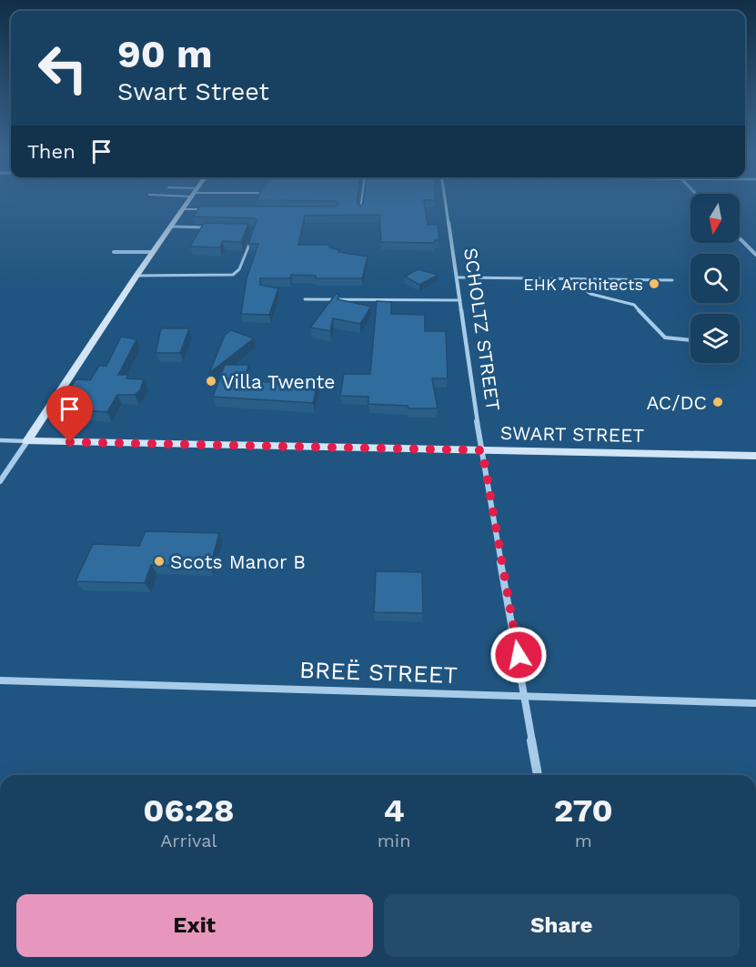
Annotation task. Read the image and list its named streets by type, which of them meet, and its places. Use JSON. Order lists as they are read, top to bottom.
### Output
{
  "streets": {
    "main road": ["SWART STREET"],
    "street": ["SCHOLTZ STREET", "BREË STREET"]
  },
  "crossings": [
    ["SCHOLTZ STREET", "SWART STREET"],
    ["SCHOLTZ STREET", "BREË STREET"]
  ],
  "places": [
    "EHK Architects",
    "Villa Twente",
    "AC/DC",
    "Scots Manor B"
  ],
  "north": "bottom",
  "page": {
    "turn": ["90 m", "Swart Street"],
    "then": "Then",
    "eta": [
      "06:28",
      "Arrival",
      "4",
      "min",
      "270",
      "m"
    ],
    "buttons": ["Exit", "Share"]
  }
}
